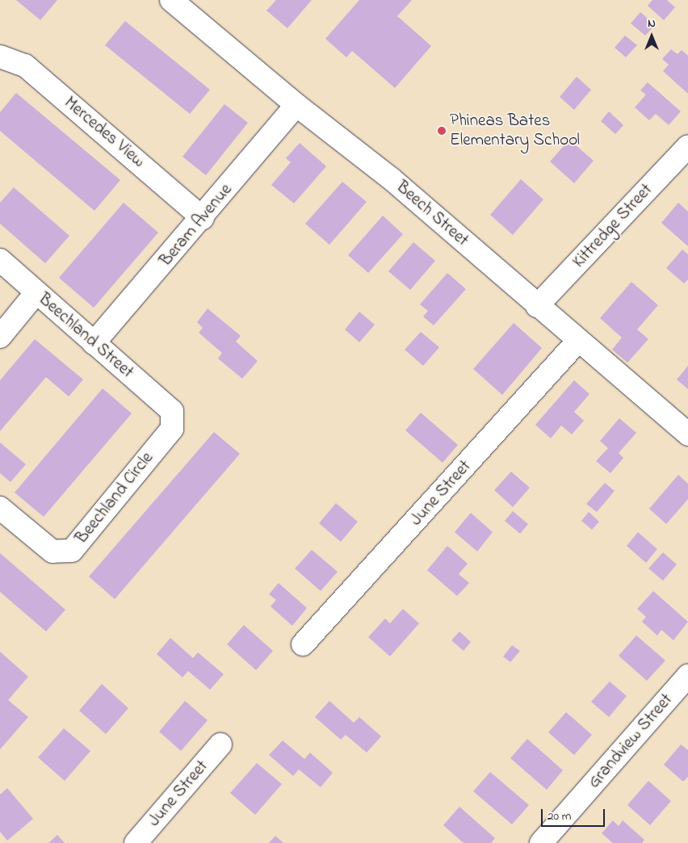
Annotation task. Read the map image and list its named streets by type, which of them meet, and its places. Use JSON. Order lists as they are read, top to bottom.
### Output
{
  "streets": {
    "street": [
      "Mercedes View",
      "Beech Street",
      "Beram Avenue",
      "Kittredge Street",
      "Beechland Street",
      "June Street",
      "Beechland Circle",
      "Grandview Street"
    ]
  },
  "crossings": [
    ["Mercedes View", "Beram Avenue"],
    ["Beech Street", "Beram Avenue"],
    ["Beech Street", "Kittredge Street"],
    ["Beech Street", "June Street"],
    ["Beram Avenue", "Beechland Street"],
    ["Beechland Street", "Beechland Circle"]
  ],
  "places": ["Phineas Bates Elementary School"],
  "scale_bar": "20 m",
  "north": "top"
}
